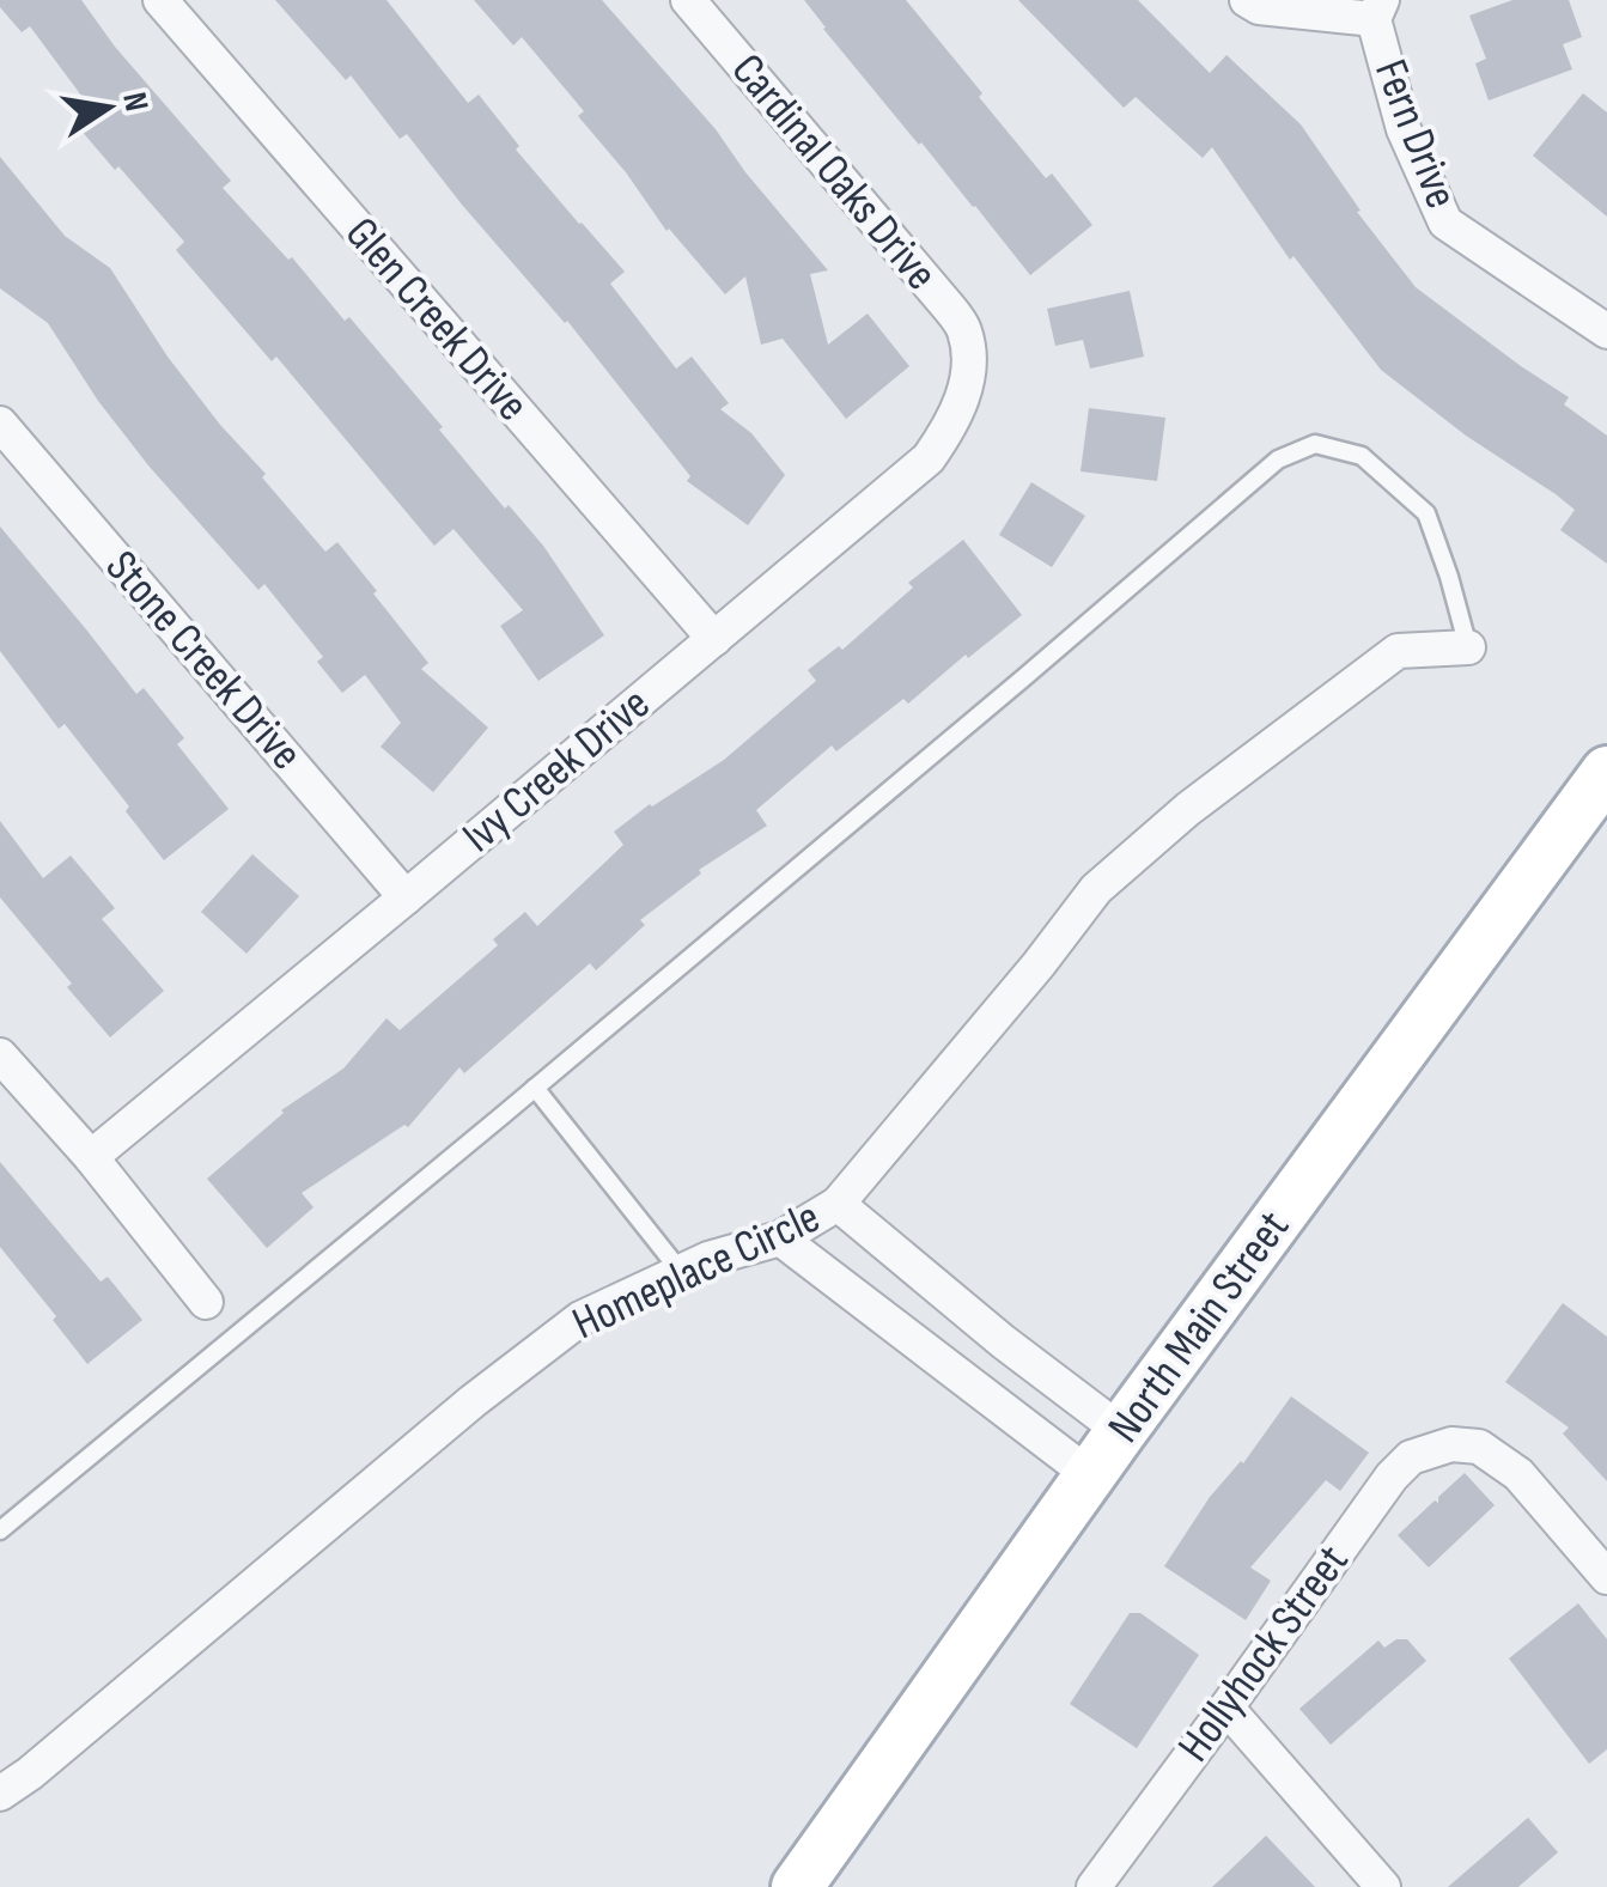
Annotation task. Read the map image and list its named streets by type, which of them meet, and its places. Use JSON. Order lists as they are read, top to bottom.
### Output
{
  "streets": {
    "main road": ["North Main Street"],
    "street": [
      "Fern Drive",
      "Cardinal Oaks Drive",
      "Glen Creek Drive",
      "Stone Creek Drive",
      "Ivy Creek Drive",
      "Homeplace Circle",
      "Hollyhock Street"
    ]
  },
  "crossings": [
    ["Cardinal Oaks Drive", "Ivy Creek Drive"],
    ["Glen Creek Drive", "Ivy Creek Drive"],
    ["Stone Creek Drive", "Ivy Creek Drive"]
  ],
  "north": "right"
}
